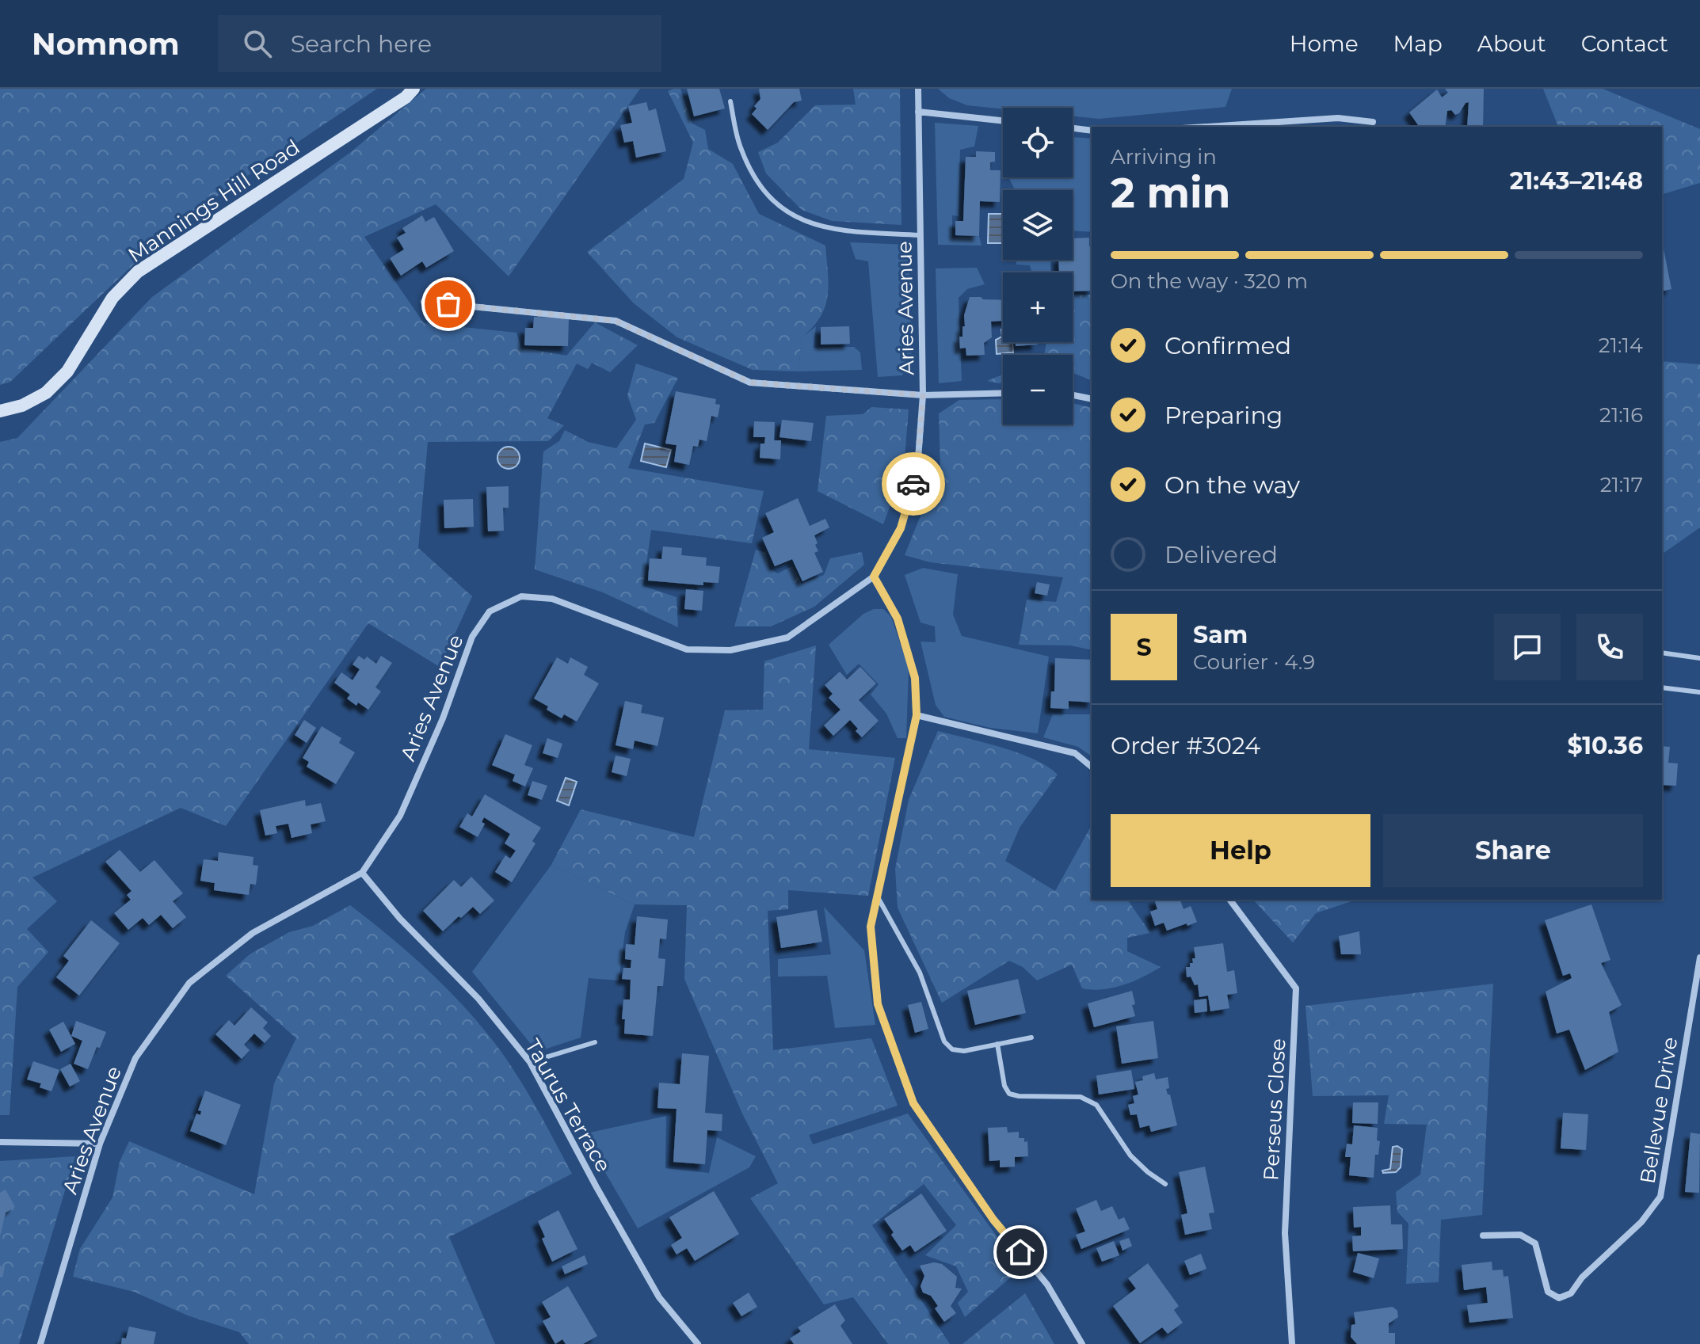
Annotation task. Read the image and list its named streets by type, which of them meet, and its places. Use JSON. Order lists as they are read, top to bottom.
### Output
{
  "streets": {
    "main road": ["Mannings Hill Road"],
    "street": [
      "Aries Avenue",
      "Taurus Terrace",
      "Perseus Close",
      "Bellevue Drive"
    ]
  },
  "crossings": [
    ["Aries Avenue", "Taurus Terrace"]
  ],
  "page": {
    "header": "Nomnom",
    "search": "Search here",
    "nav": [
      "Home",
      "Map",
      "About",
      "Contact"
    ],
    "map_buttons": ["+", "−"],
    "heading": ["2 min", "Arriving in", "21:43–21:48"],
    "panel": [
      "Sam",
      "Courier · 4.9",
      "Order #3024",
      "$10.36"
    ],
    "bar": "On the way · 320 m",
    "list": [
      ["Confirmed", "21:14"],
      ["Preparing", "21:16"],
      ["On the way", "21:17"],
      "Delivered"
    ],
    "round": "S",
    "buttons": ["Help", "Share"]
  }
}
